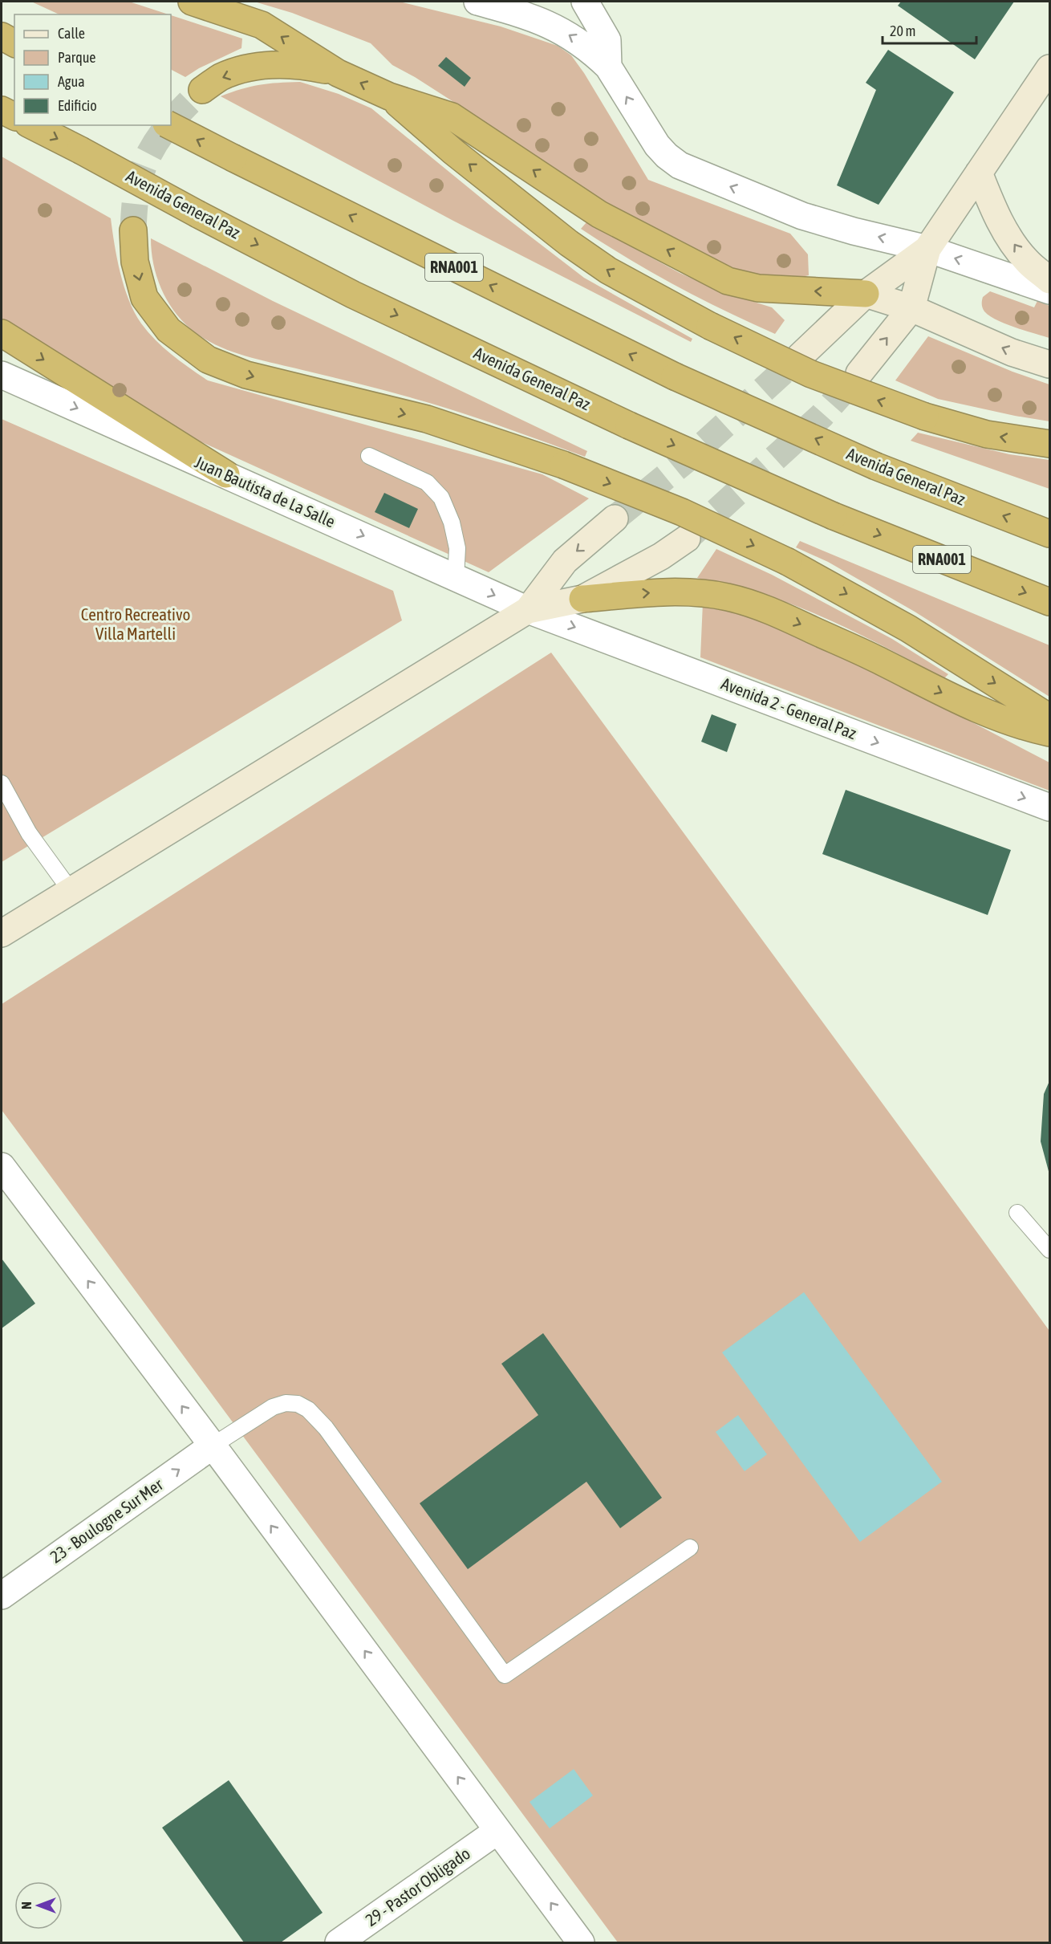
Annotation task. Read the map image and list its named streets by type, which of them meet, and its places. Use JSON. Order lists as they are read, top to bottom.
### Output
{
  "streets": {
    "highway": ["Avenida General Paz", "RNA001"],
    "street": [
      "Juan Bautista de La Salle",
      "Avenida 2 - General Paz",
      "23 - Boulogne Sur Mer",
      "29 - Pastor Obligado"
    ]
  },
  "crossings": [
    ["Juan Bautista de La Salle", "Avenida 2 - General Paz"]
  ],
  "one_way": ["Juan Bautista de La Salle", "Avenida 2 - General Paz", "23 - Boulogne Sur Mer"],
  "parks": ["Centro Recreativo Villa Martelli"],
  "legend": [
    "Calle",
    "Parque",
    "Agua",
    "Edificio"
  ],
  "scale_bar": "20 m",
  "north": "left"
}
